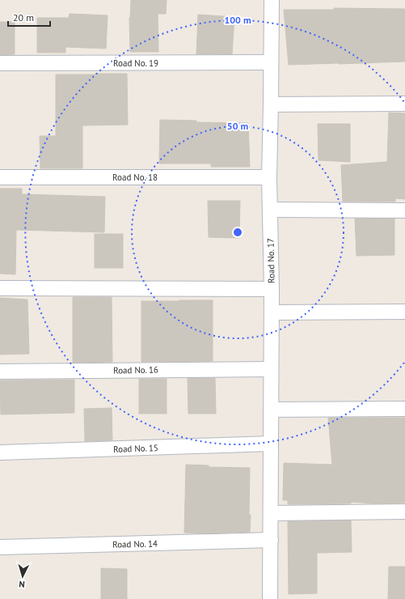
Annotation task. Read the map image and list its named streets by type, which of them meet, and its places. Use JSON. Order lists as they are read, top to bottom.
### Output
{
  "streets": {
    "street": [
      "Road No. 19",
      "Road No. 18",
      "Road No. 17",
      "Road No. 16",
      "Road No. 15",
      "Road No. 14"
    ]
  },
  "crossings": [
    ["Road No. 19", "Road No. 17"],
    ["Road No. 18", "Road No. 17"]
  ],
  "scale_bar": "20 m",
  "north": "bottom",
  "rings": ["100 m", "50 m"]
}
